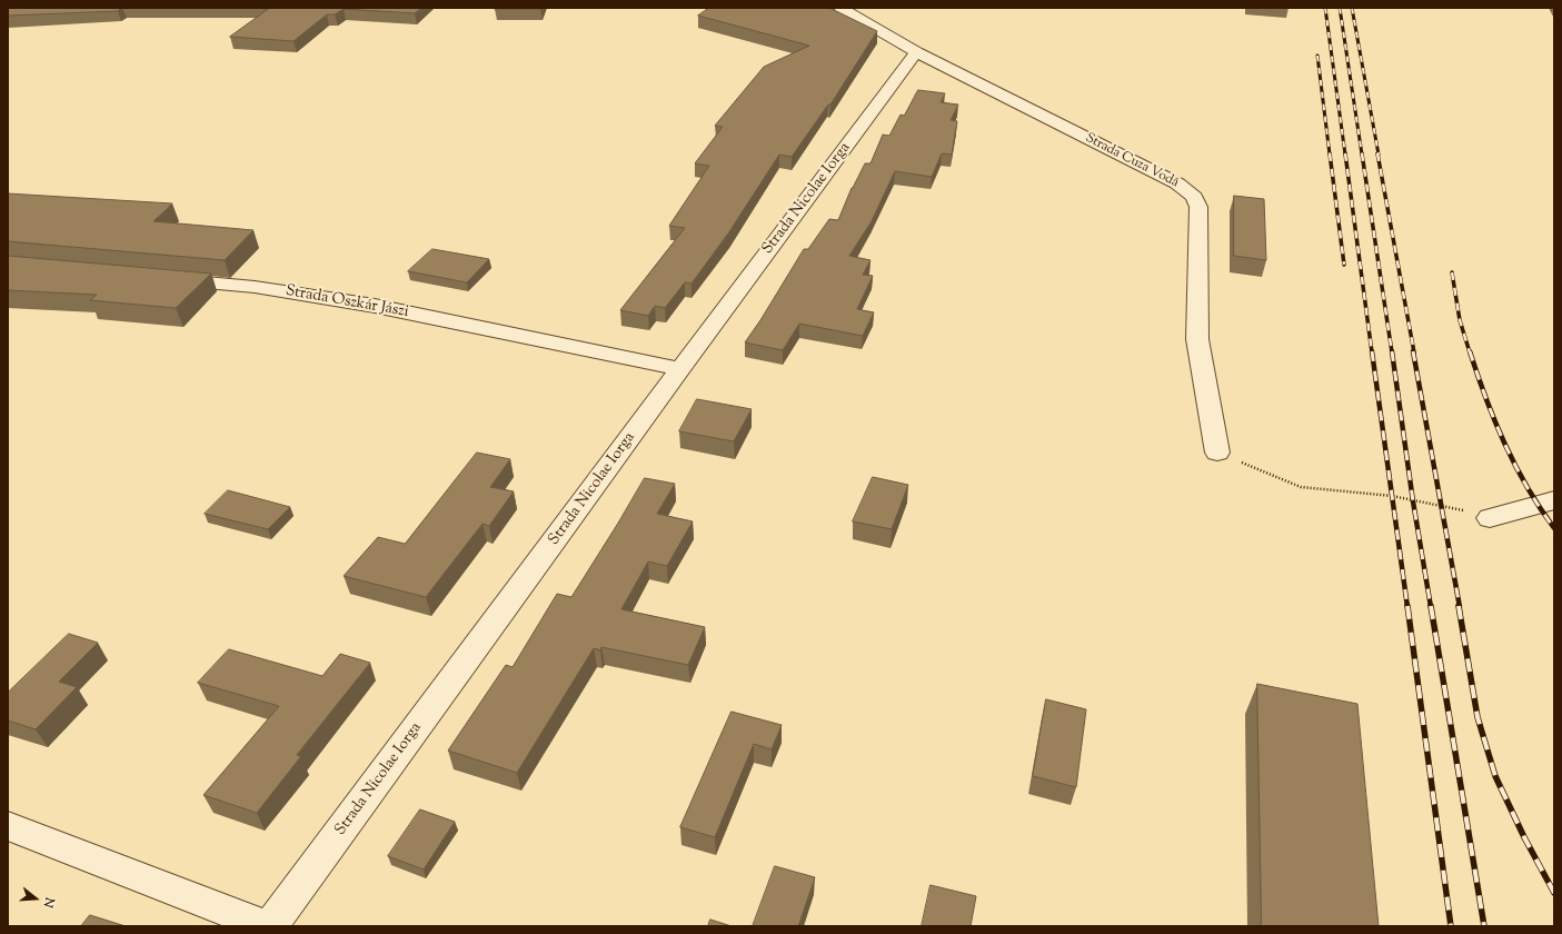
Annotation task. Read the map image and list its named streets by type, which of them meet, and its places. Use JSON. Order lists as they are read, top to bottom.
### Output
{
  "streets": {
    "street": ["Strada Cuza Vodă", "Strada Nicolae Iorga", "Strada Oszkár Jászi"]
  },
  "crossings": [
    ["Strada Cuza Vodă", "Strada Nicolae Iorga"],
    ["Strada Nicolae Iorga", "Strada Oszkár Jászi"]
  ],
  "north": "right"
}
